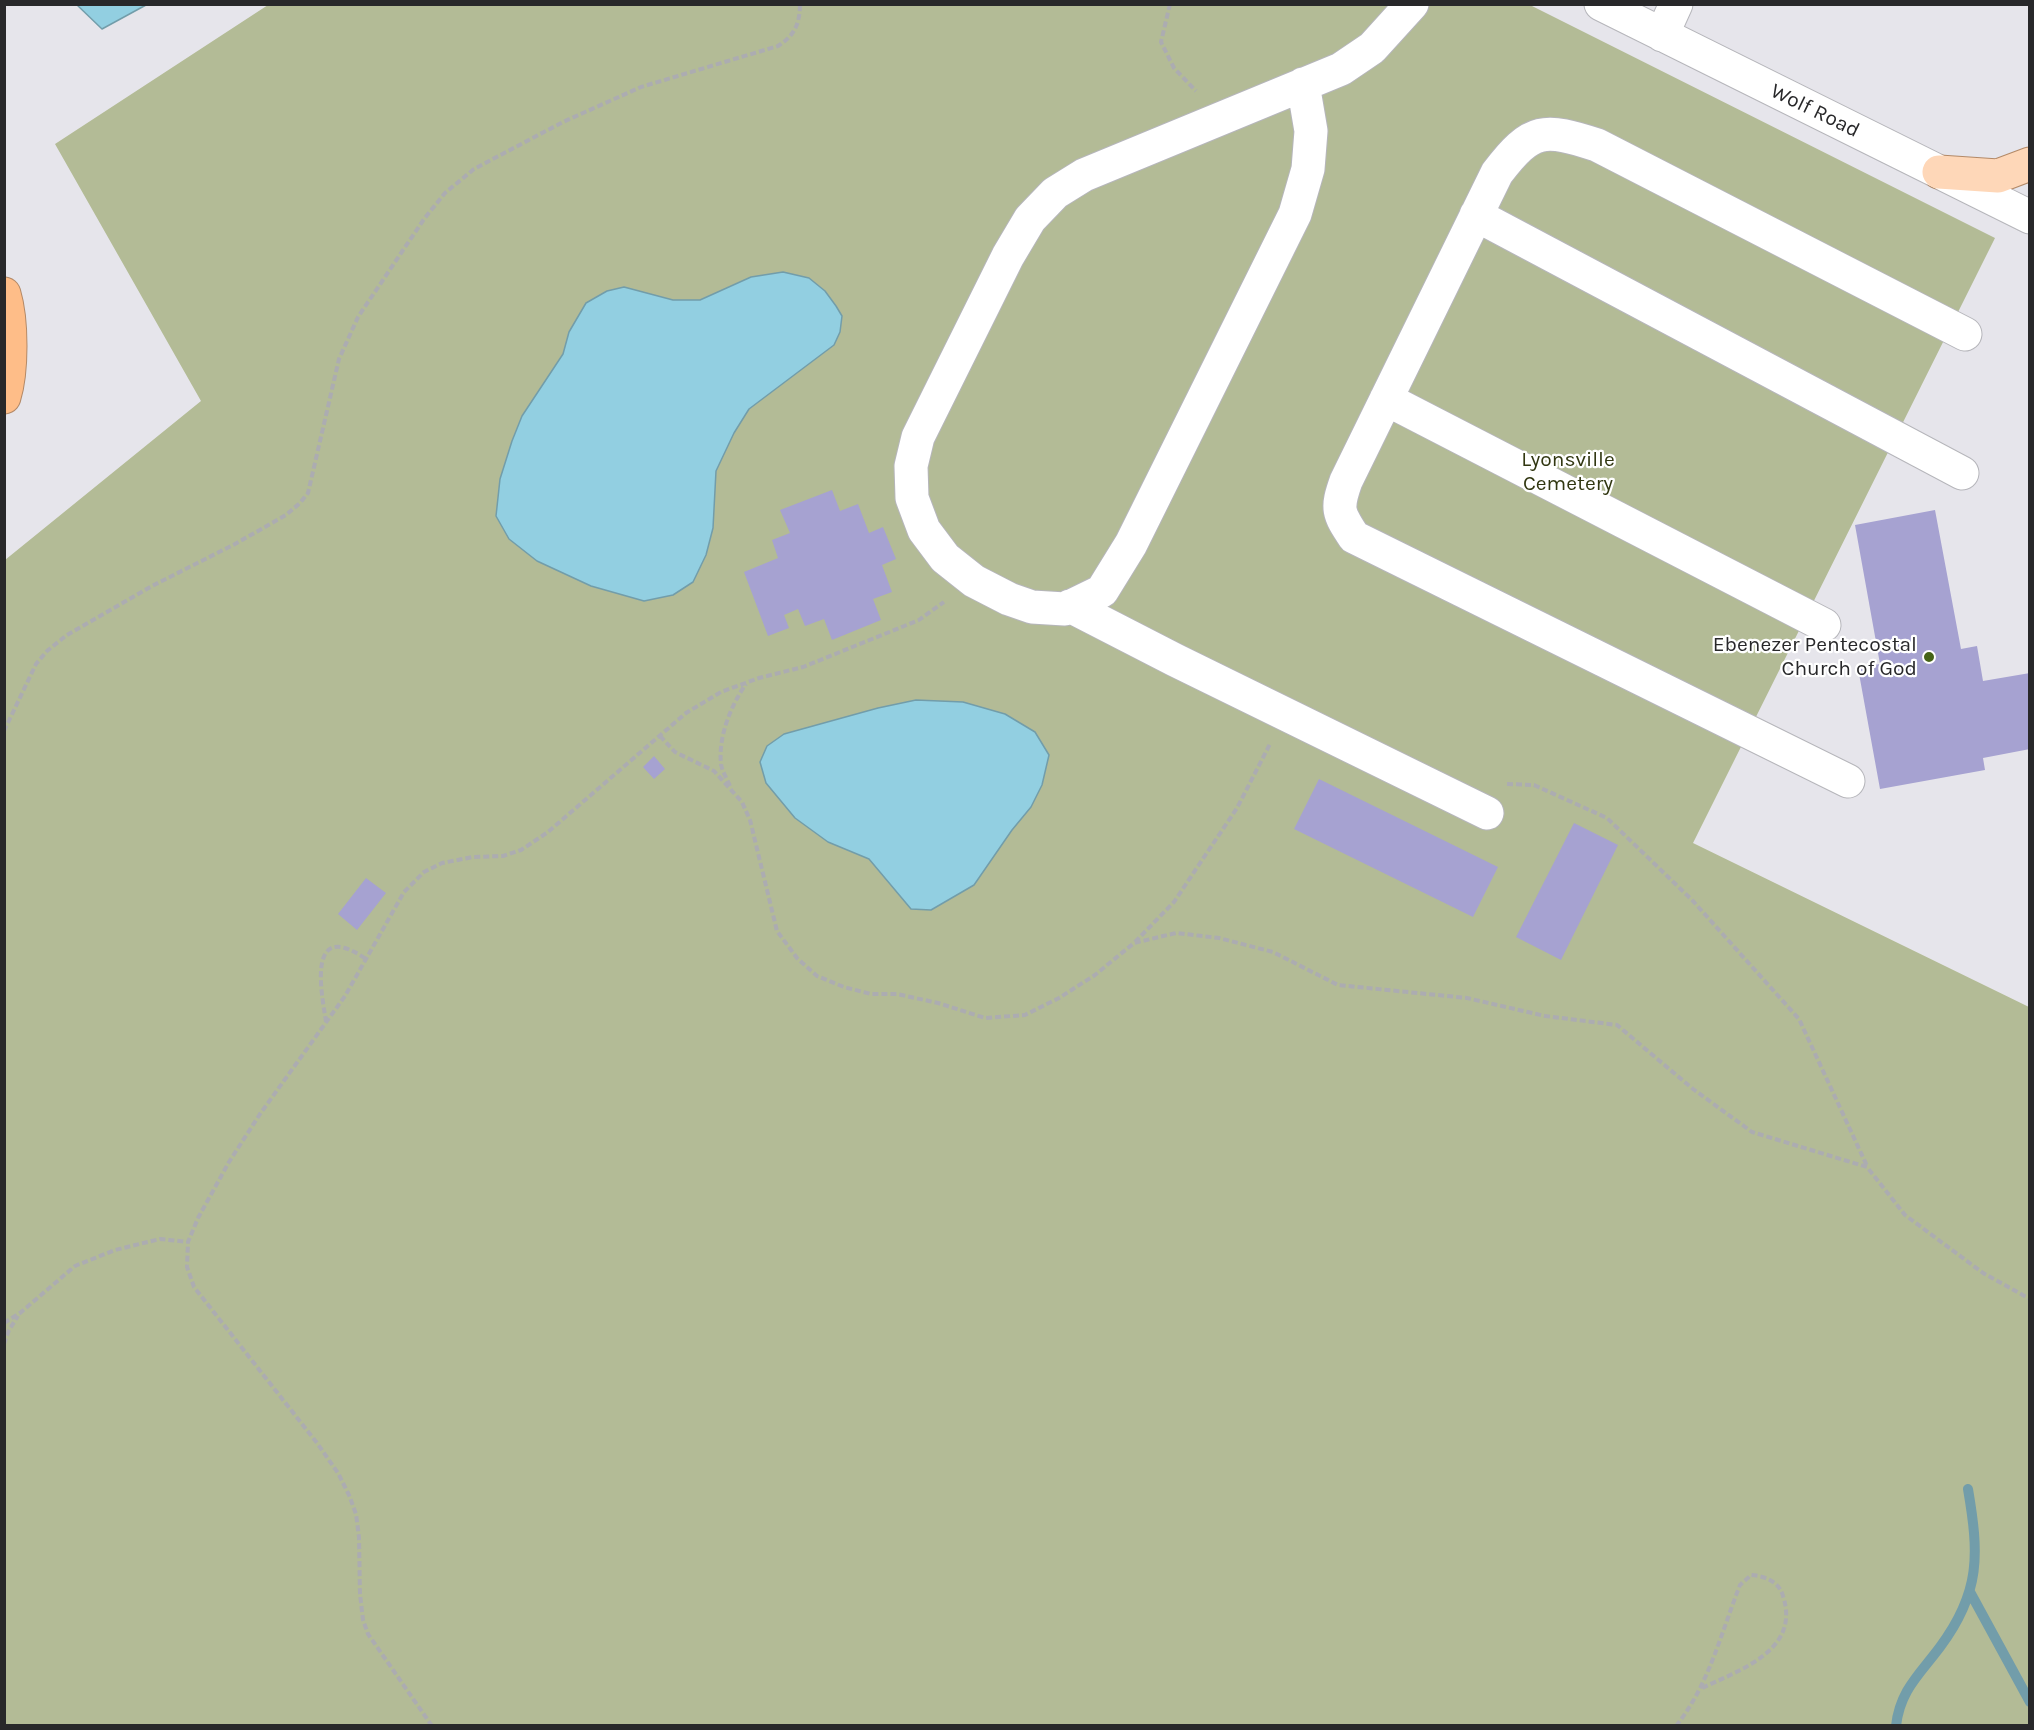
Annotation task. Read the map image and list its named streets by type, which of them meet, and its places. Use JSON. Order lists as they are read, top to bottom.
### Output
{
  "streets": {
    "street": ["Wolf Road"]
  },
  "parks": ["Lyonsville Cemetery"],
  "places": ["Ebenezer Pentecostal Church of God"]
}
